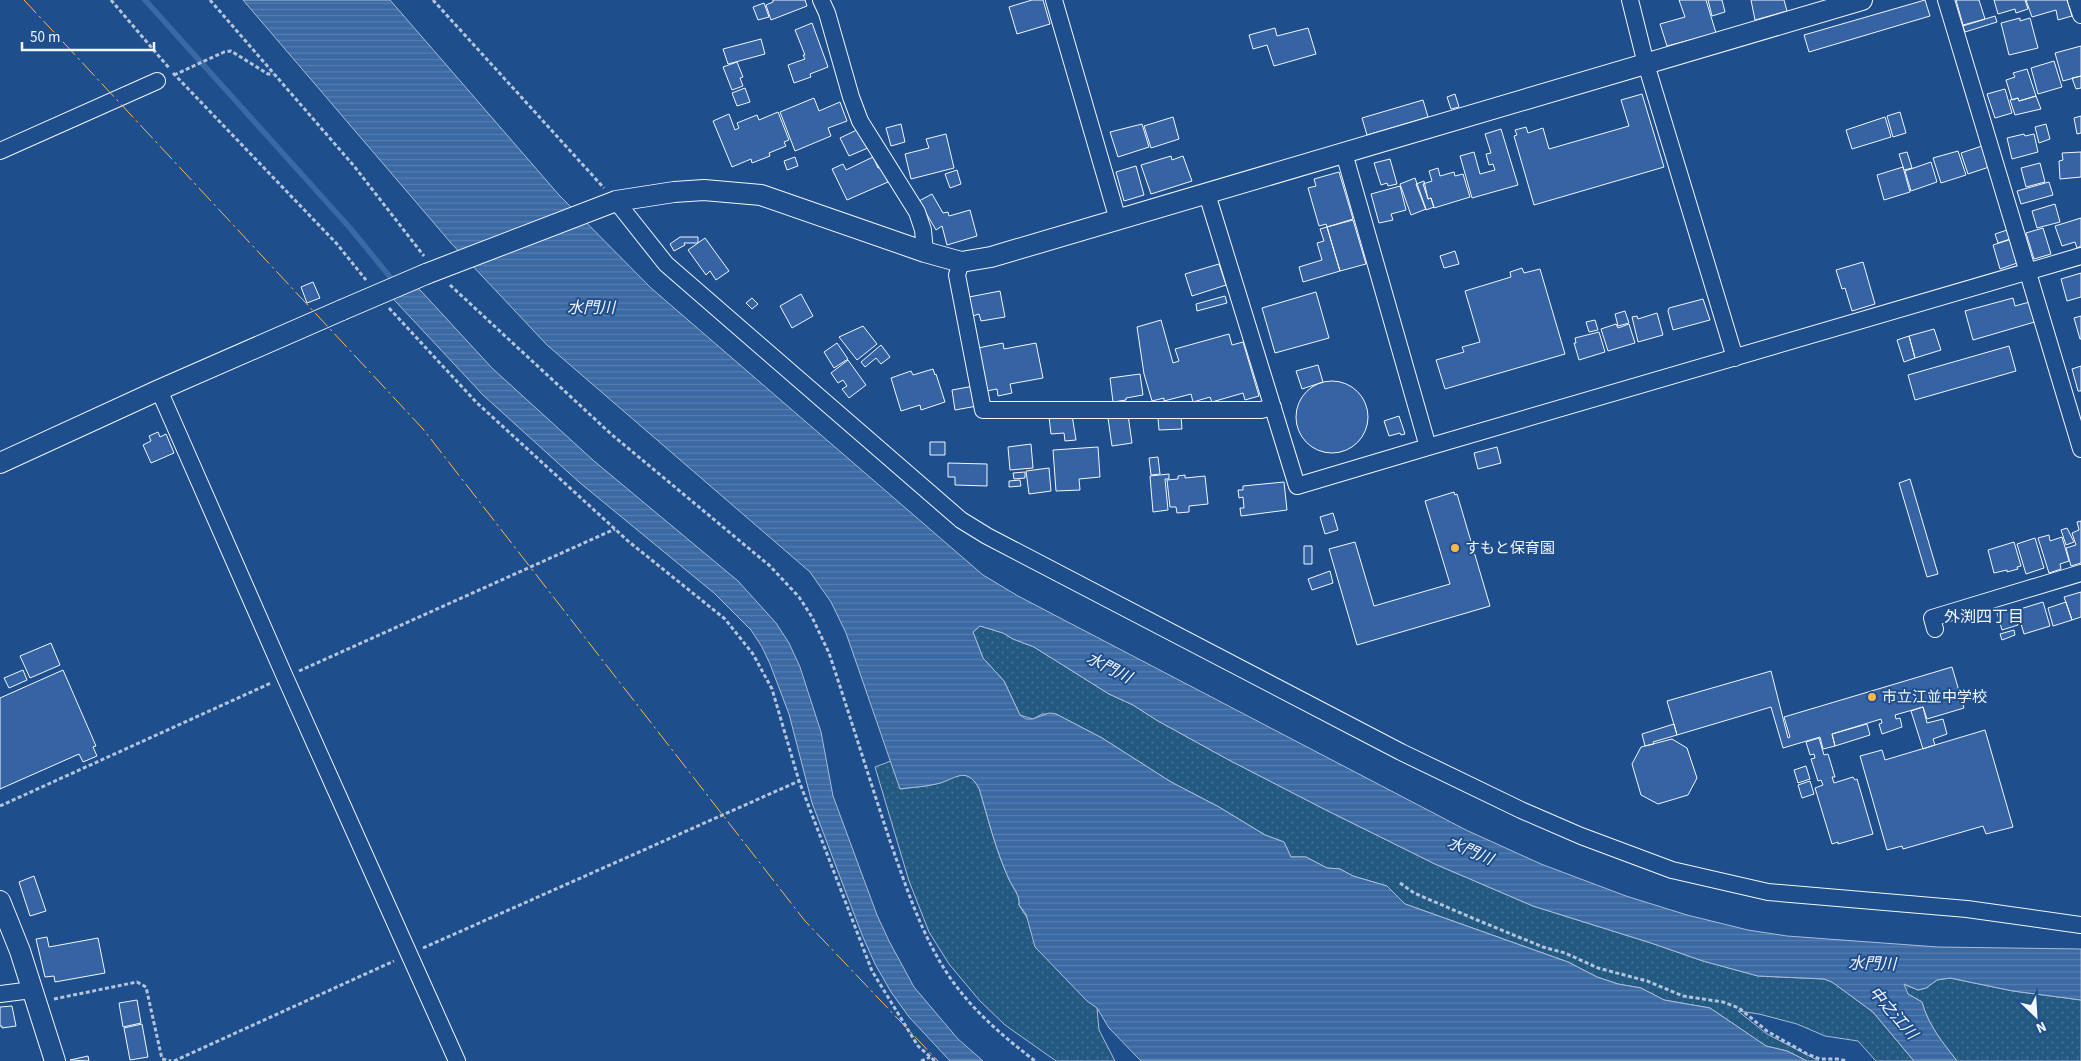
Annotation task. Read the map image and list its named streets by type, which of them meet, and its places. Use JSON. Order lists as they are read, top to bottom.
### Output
{
  "districts": ["外渕四丁目"],
  "water": ["水門川", "中之江川"],
  "places": ["すもと保育園", "市立江並中学校"],
  "scale_bar": "50 m",
  "north": "bottom right"
}
